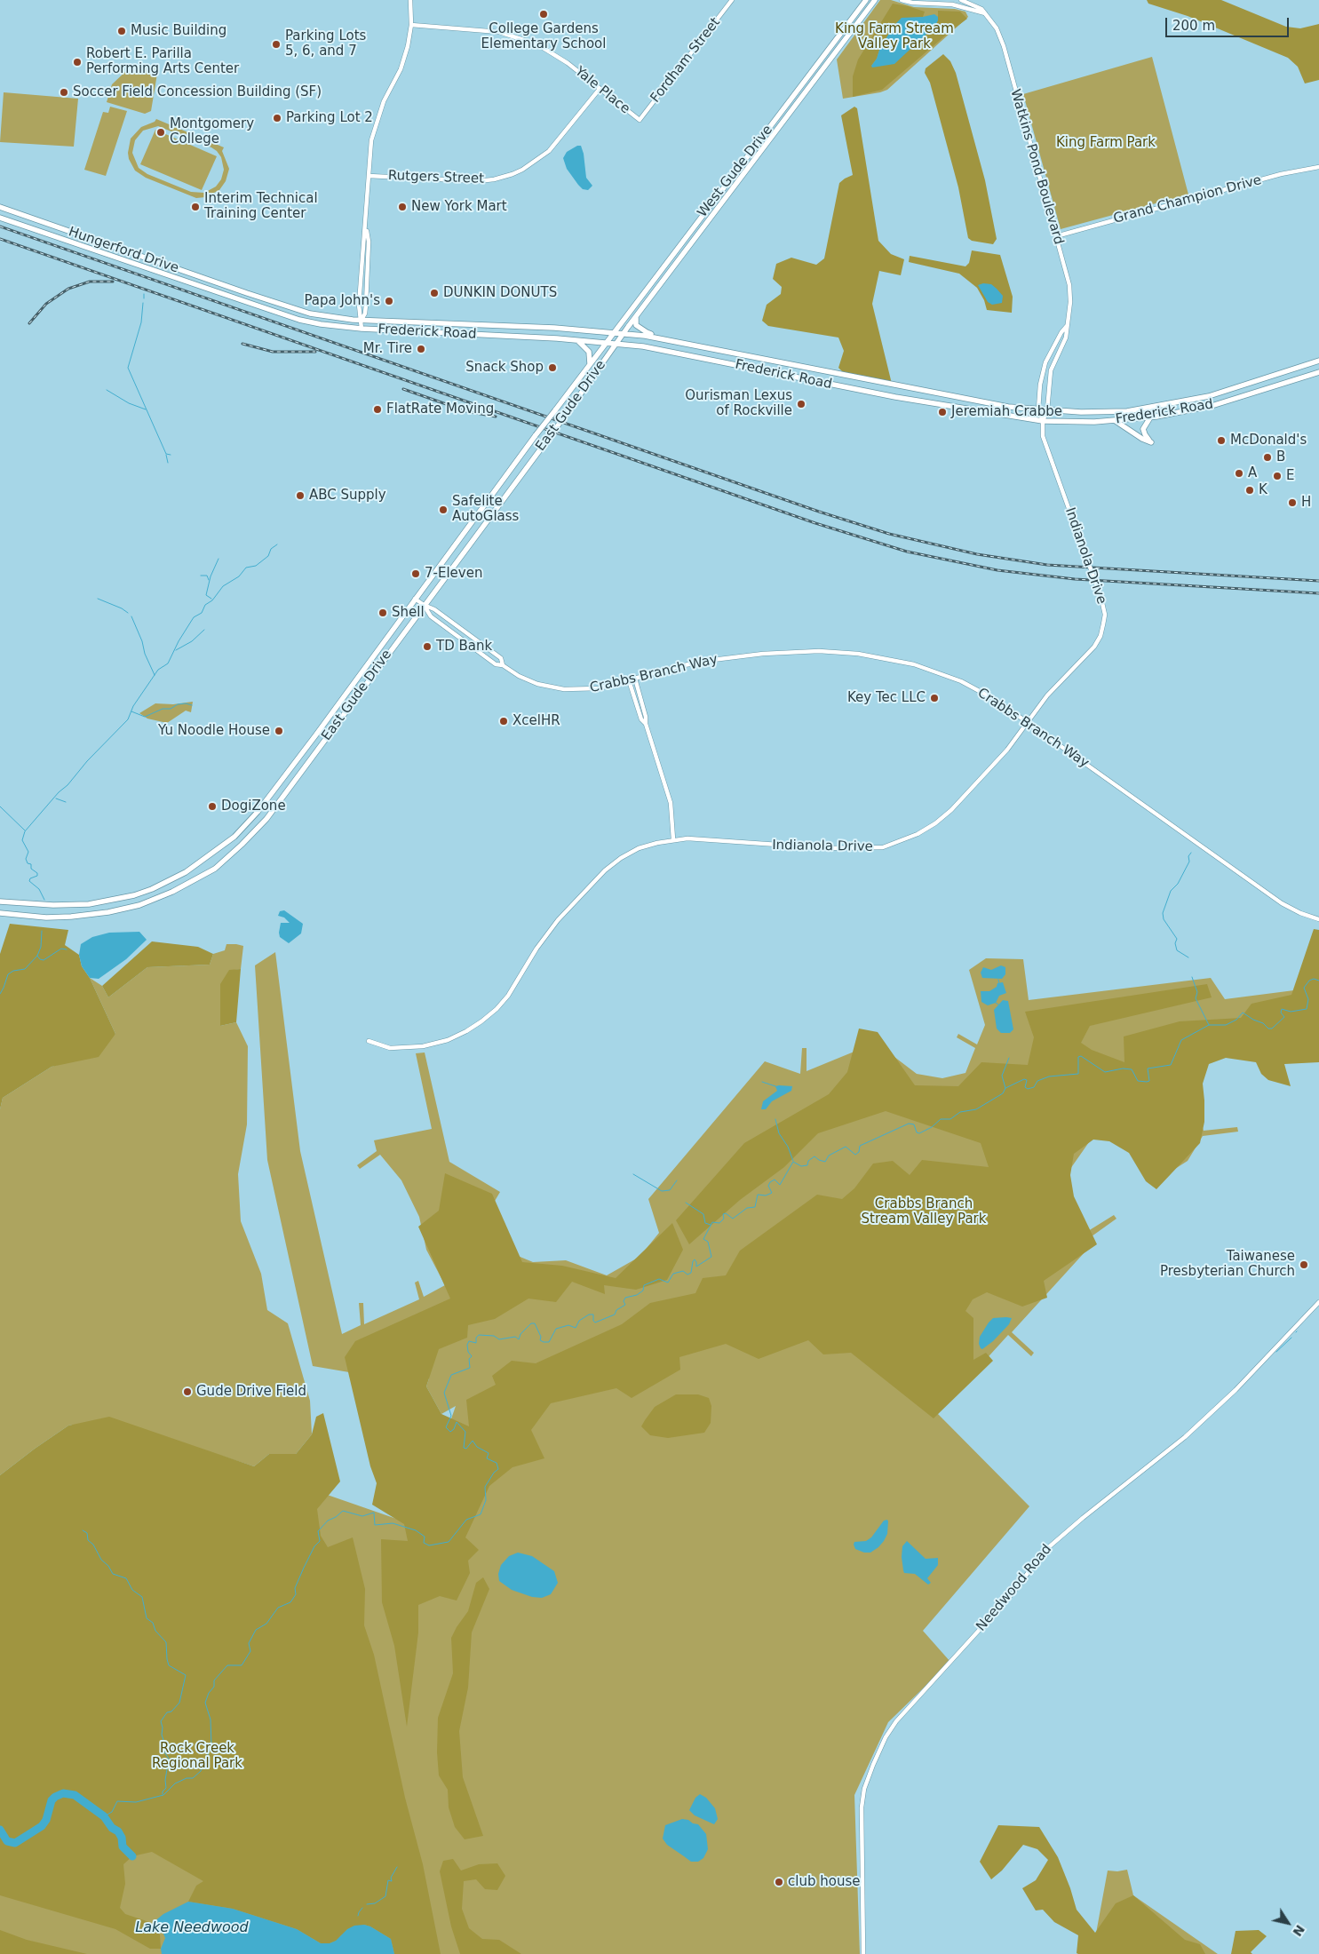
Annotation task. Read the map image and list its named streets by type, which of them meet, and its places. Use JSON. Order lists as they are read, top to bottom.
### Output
{
  "streets": {
    "main road": [
      "West Gude Drive",
      "Hungerford Drive",
      "Frederick Road",
      "East Gude Drive"
    ],
    "street": [
      "Fordham Street",
      "Yale Place",
      "Watkins Pond Boulevard",
      "Rutgers Street",
      "Grand Champion Drive",
      "Indianola Drive",
      "Crabbs Branch Way",
      "Needwood Road"
    ]
  },
  "crossings": [
    ["Fordham Street", "Yale Place"],
    ["Yale Place", "Rutgers Street"],
    ["Watkins Pond Boulevard", "Grand Champion Drive"],
    ["Watkins Pond Boulevard", "Frederick Road"],
    ["Watkins Pond Boulevard", "Indianola Drive"],
    ["West Gude Drive", "Frederick Road"],
    ["West Gude Drive", "East Gude Drive"],
    ["Hungerford Drive", "Frederick Road"],
    ["Frederick Road", "East Gude Drive"],
    ["Frederick Road", "Indianola Drive"],
    ["East Gude Drive", "Crabbs Branch Way"],
    ["Indianola Drive", "Crabbs Branch Way"]
  ],
  "water": ["Lake Needwood"],
  "parks": [
    "King Farm Stream Valley Park",
    "King Farm Park",
    "Crabbs Branch Stream Valley Park",
    "Rock Creek Regional Park"
  ],
  "places": [
    "College Gardens Elementary School",
    "Music Building",
    "Parking Lots 5, 6, and 7",
    "Robert E. Parilla Performing Arts Center",
    "Soccer Field Concession Building (SF)",
    "Parking Lot 2",
    "Montgomery College",
    "Interim Technical Training Center",
    "New York Mart",
    "DUNKIN DONUTS",
    "Papa John's",
    "Mr. Tire",
    "Snack Shop",
    "Ourisman Lexus of Rockville",
    "FlatRate Moving",
    "Jeremiah Crabbe",
    "McDonald's",
    "B",
    "A",
    "E",
    "K",
    "ABC Supply",
    "H",
    "Safelite AutoGlass",
    "7-Eleven",
    "Shell",
    "TD Bank",
    "Key Tec LLC",
    "XcelHR",
    "Yu Noodle House",
    "DogiZone",
    "Taiwanese Presbyterian Church",
    "Gude Drive Field",
    "club house"
  ],
  "scale_bar": "200 m",
  "north": "bottom right"
}
